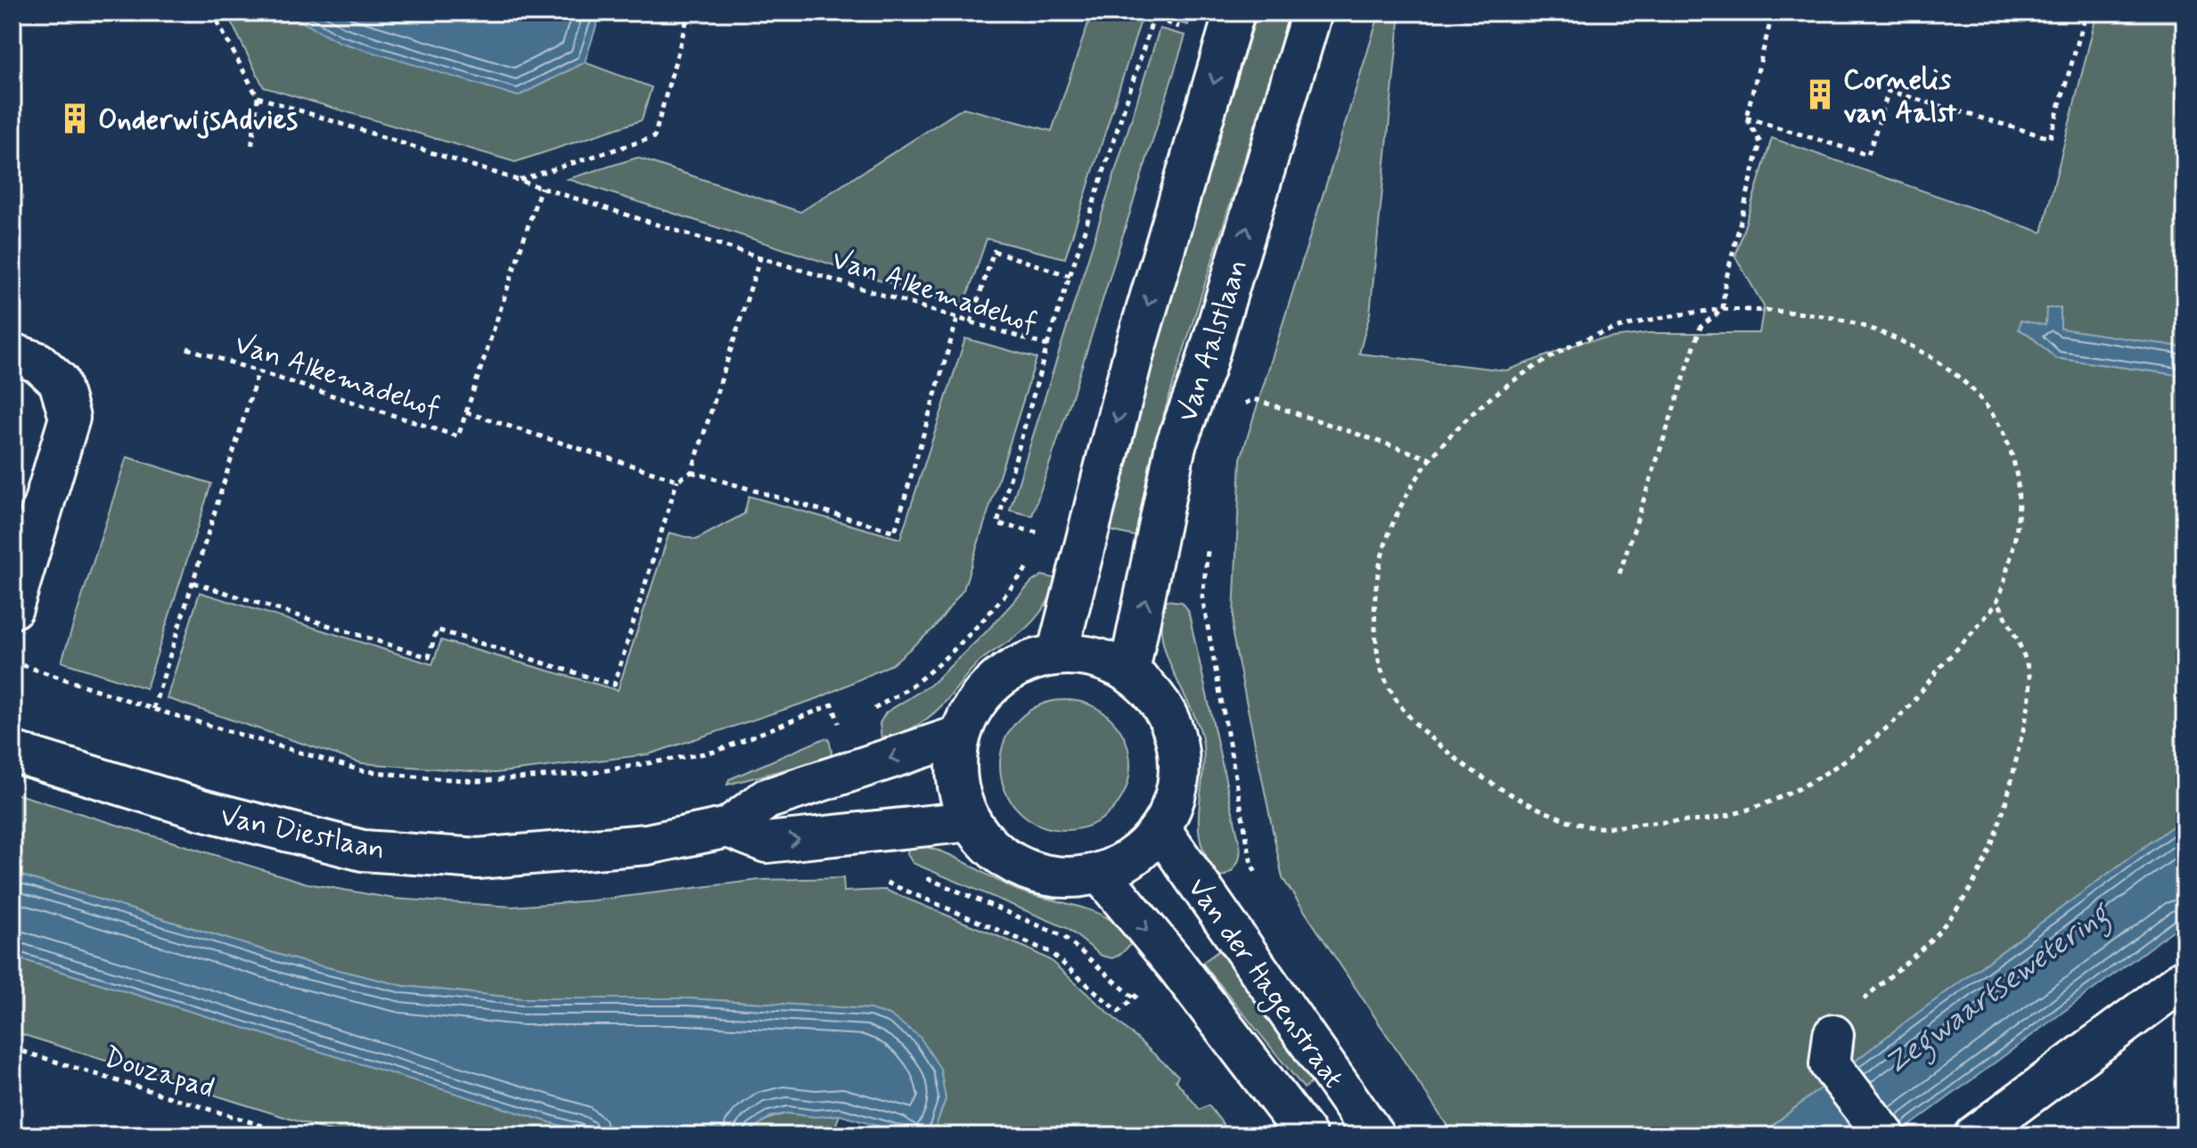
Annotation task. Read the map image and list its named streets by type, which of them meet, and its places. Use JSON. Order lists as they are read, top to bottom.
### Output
{
  "streets": {
    "street": ["Van Aalstlaan", "Van Diestlaan", "Van der Hagenstraat"],
    "path": ["Van Alkemadehof", "Douzapad"]
  },
  "crossings": [
    ["Van Aalstlaan", "Van Diestlaan"],
    ["Van Aalstlaan", "Van der Hagenstraat"],
    ["Van Diestlaan", "Van der Hagenstraat"]
  ],
  "water": ["Zegwaartsewetering"],
  "places": {
    "building": ["Cornelis van Aalst", "OnderwijsAdvies"]
  }
}
